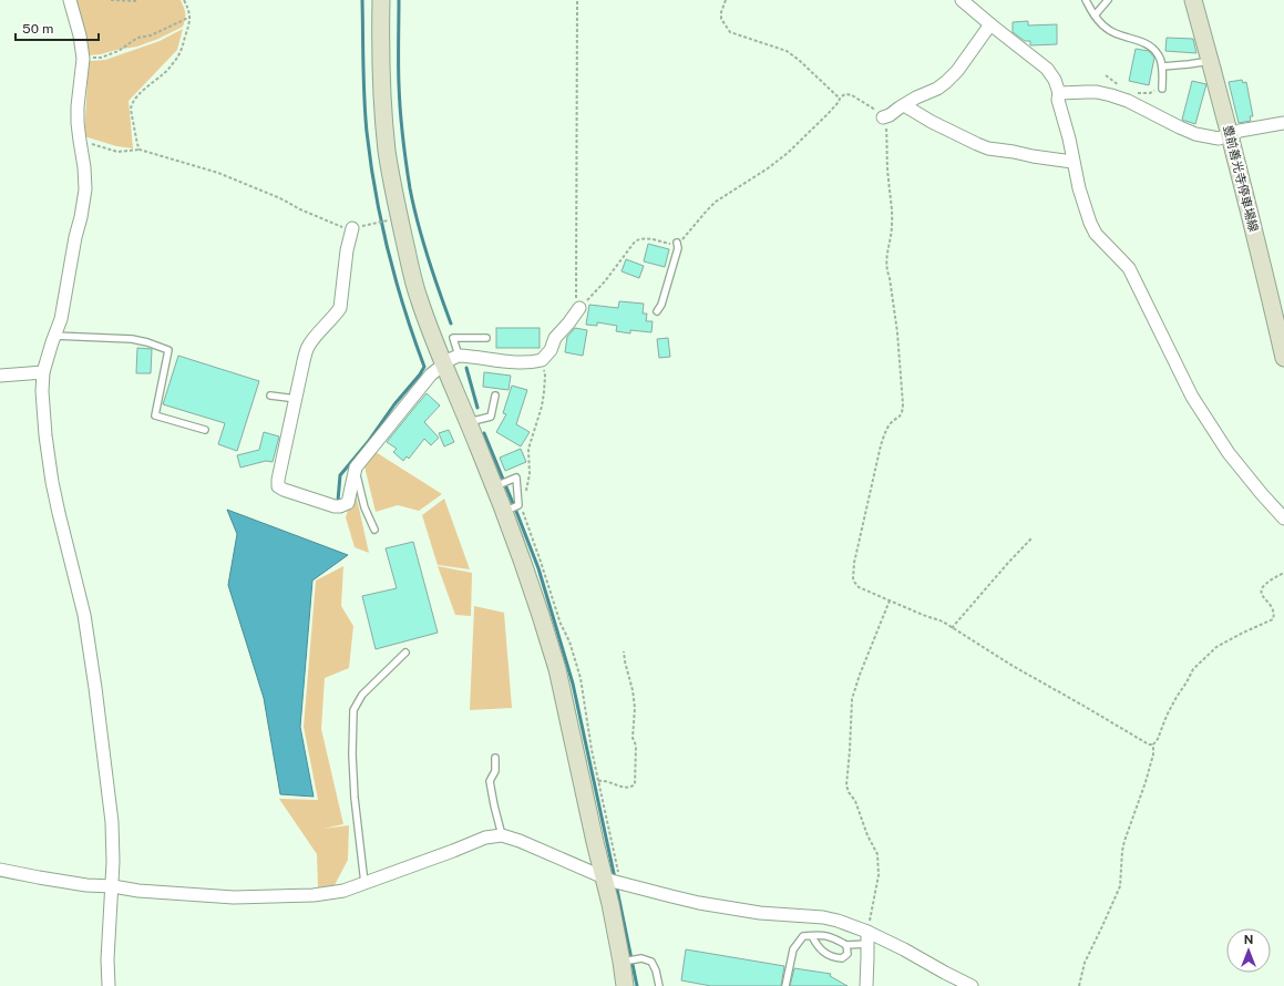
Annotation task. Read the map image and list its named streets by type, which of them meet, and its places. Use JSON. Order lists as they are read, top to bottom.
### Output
{
  "streets": {
    "street": ["豊前善光寺停車場線"]
  },
  "scale_bar": "50 m",
  "north": "top"
}
